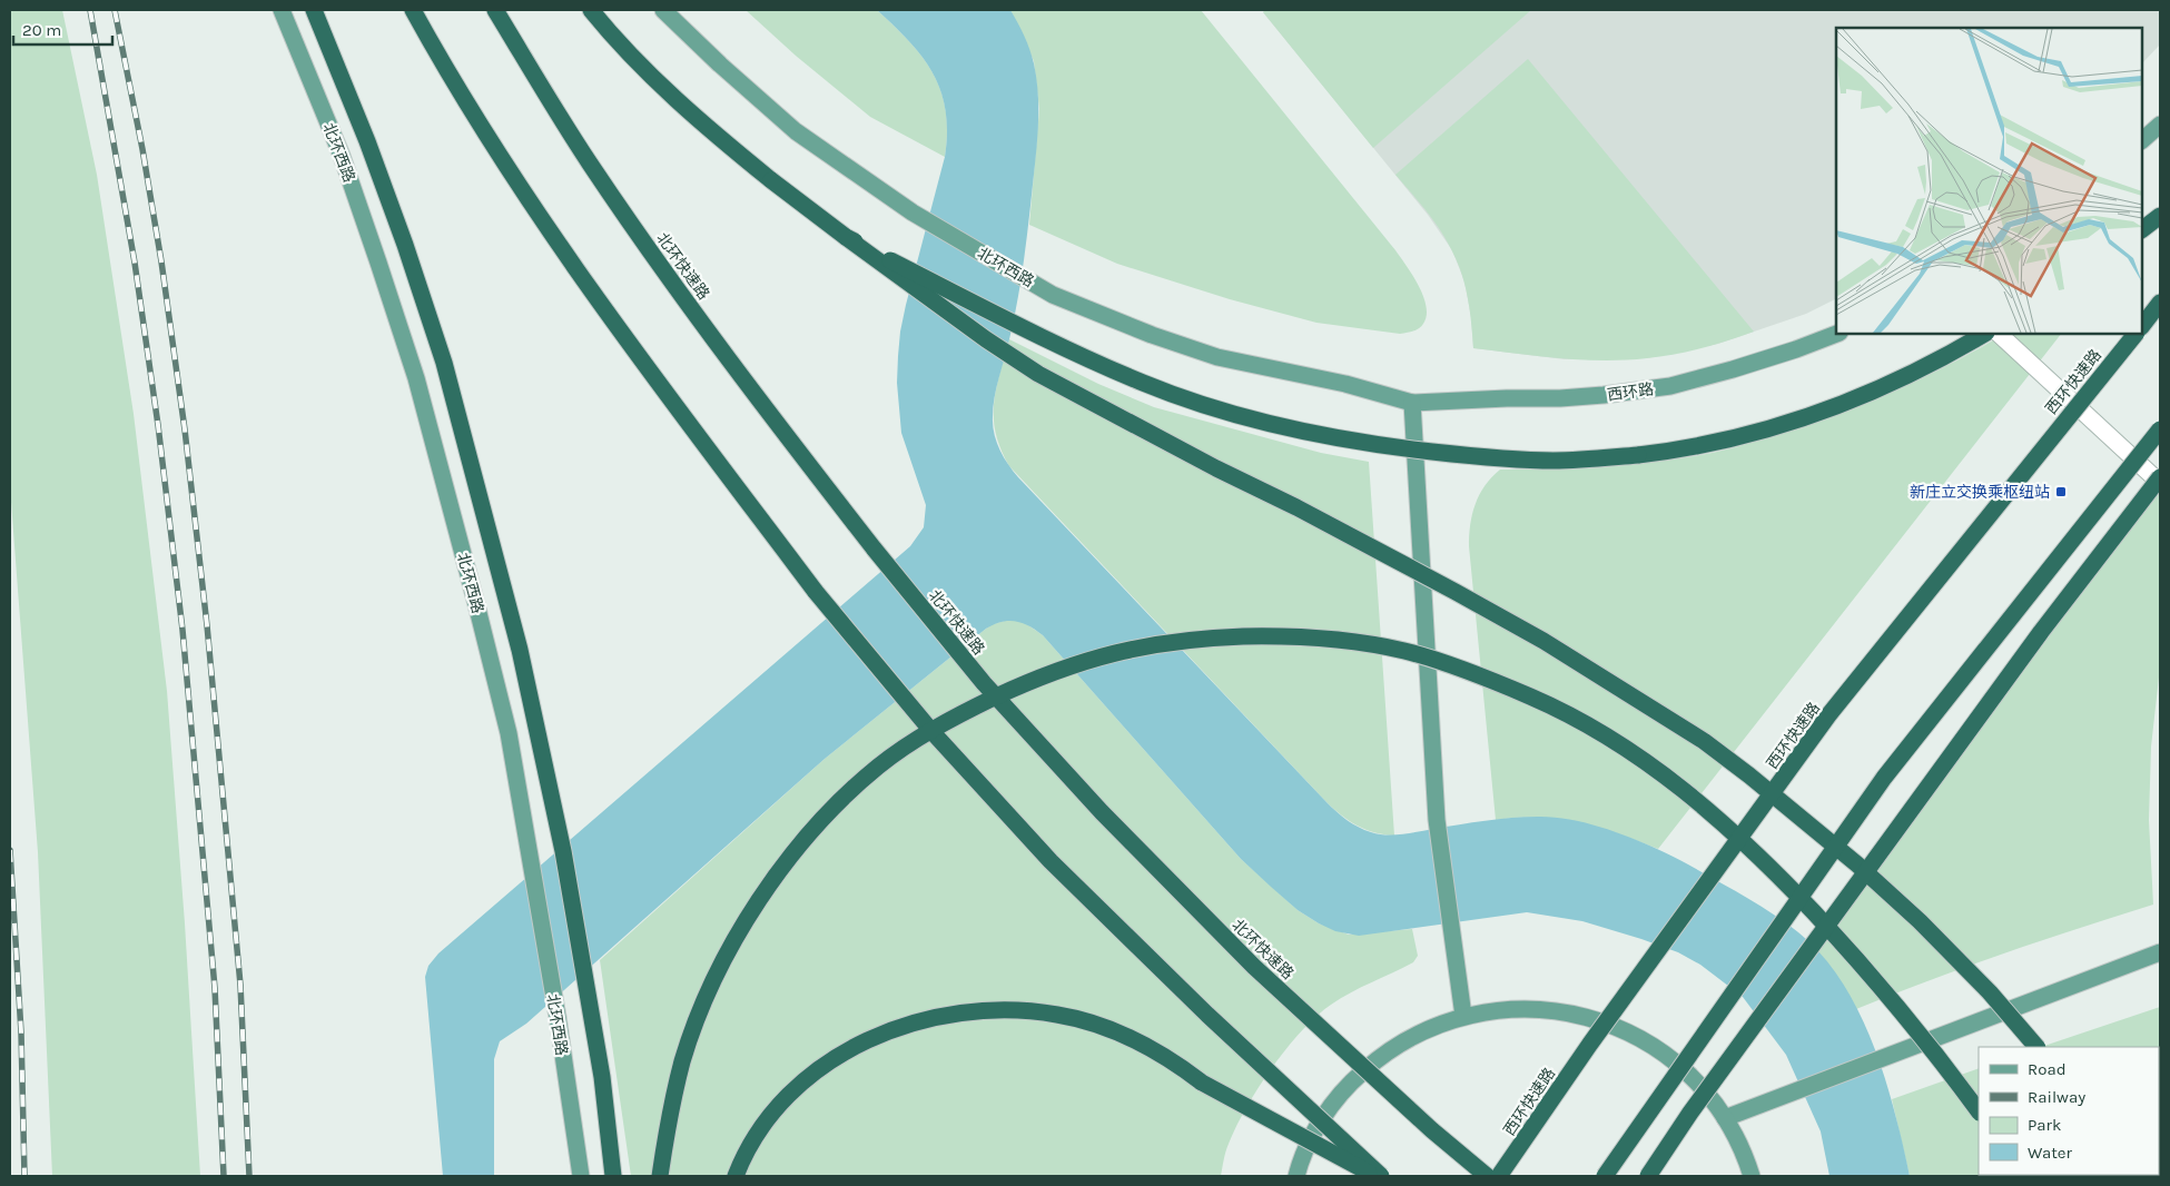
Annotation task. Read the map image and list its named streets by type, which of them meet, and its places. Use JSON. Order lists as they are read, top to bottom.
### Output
{
  "streets": {
    "highway": ["北环快速路", "西环快速路"],
    "main road": ["北环西路", "西环路"]
  },
  "crossings": [
    ["北环西路", "西环路"]
  ],
  "places": {
    "transit": ["新庄立交换乘枢纽站"]
  },
  "legend": [
    "Road",
    "Railway",
    "Park",
    "Water"
  ],
  "scale_bar": "20 m"
}
